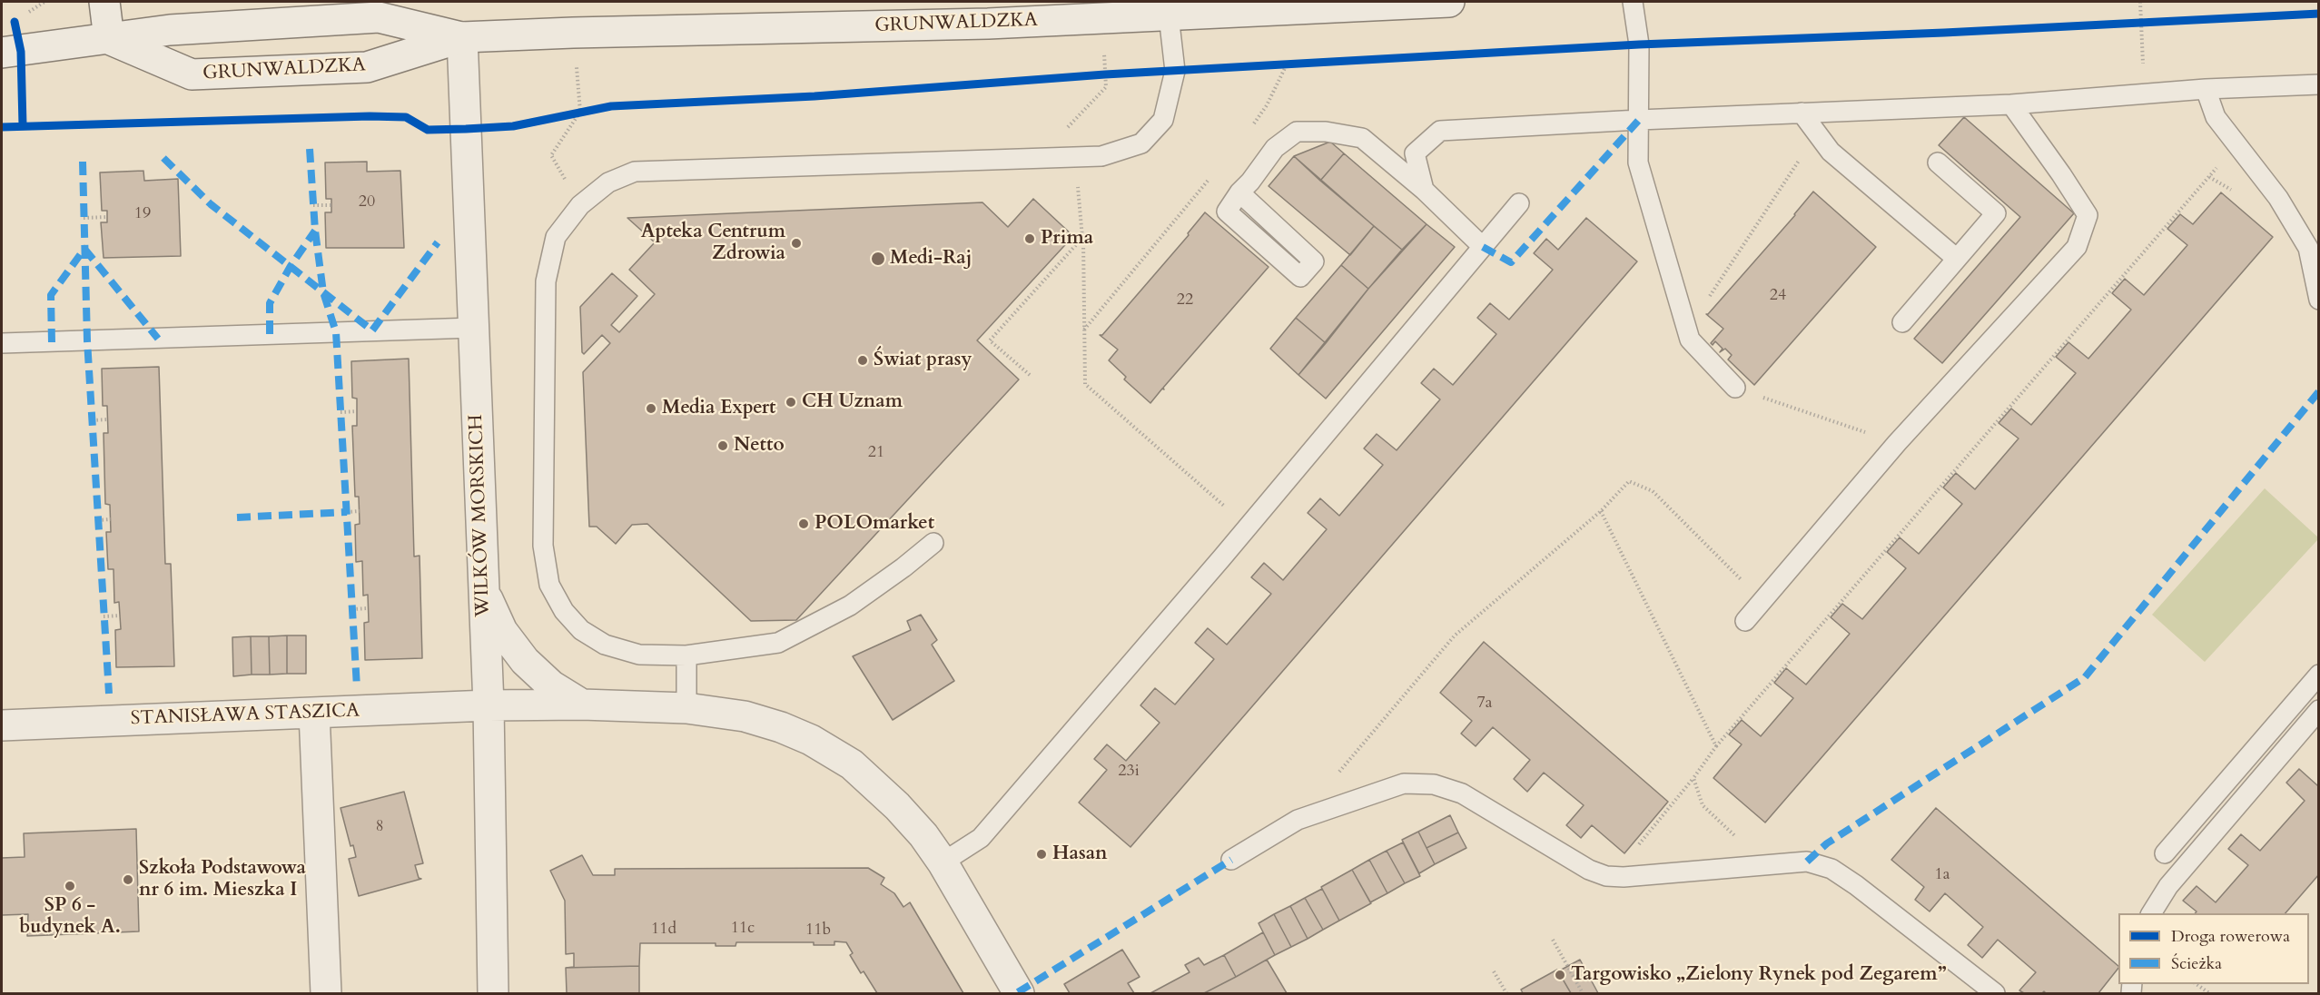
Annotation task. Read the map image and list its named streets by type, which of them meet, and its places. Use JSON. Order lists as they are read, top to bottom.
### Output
{
  "streets": {
    "street": ["GRUNWALDZKA", "WILKÓW MORSKICH", "STANISŁAWA STASZICA"]
  },
  "crossings": [
    ["GRUNWALDZKA", "WILKÓW MORSKICH"],
    ["WILKÓW MORSKICH", "STANISŁAWA STASZICA"]
  ],
  "places": [
    "Prima",
    "Apteka Centrum Zdrowia",
    "Medi-Raj",
    "Świat prasy",
    "CH Uznam",
    "Media Expert",
    "Netto",
    "POLOmarket",
    "Hasan",
    "Szkoła Podstawowa nr 6 im. Mieszka I",
    "SP 6 - budynek A.",
    "Targowisko „Zielony Rynek pod Zegarem”"
  ],
  "house_numbers": [
    "20",
    "19",
    "24",
    "22",
    "21",
    "7a",
    "23i",
    "8",
    "1a",
    "11c",
    "11d",
    "11b"
  ],
  "legend": ["Droga rowerowa", "Ścieżka"]
}
